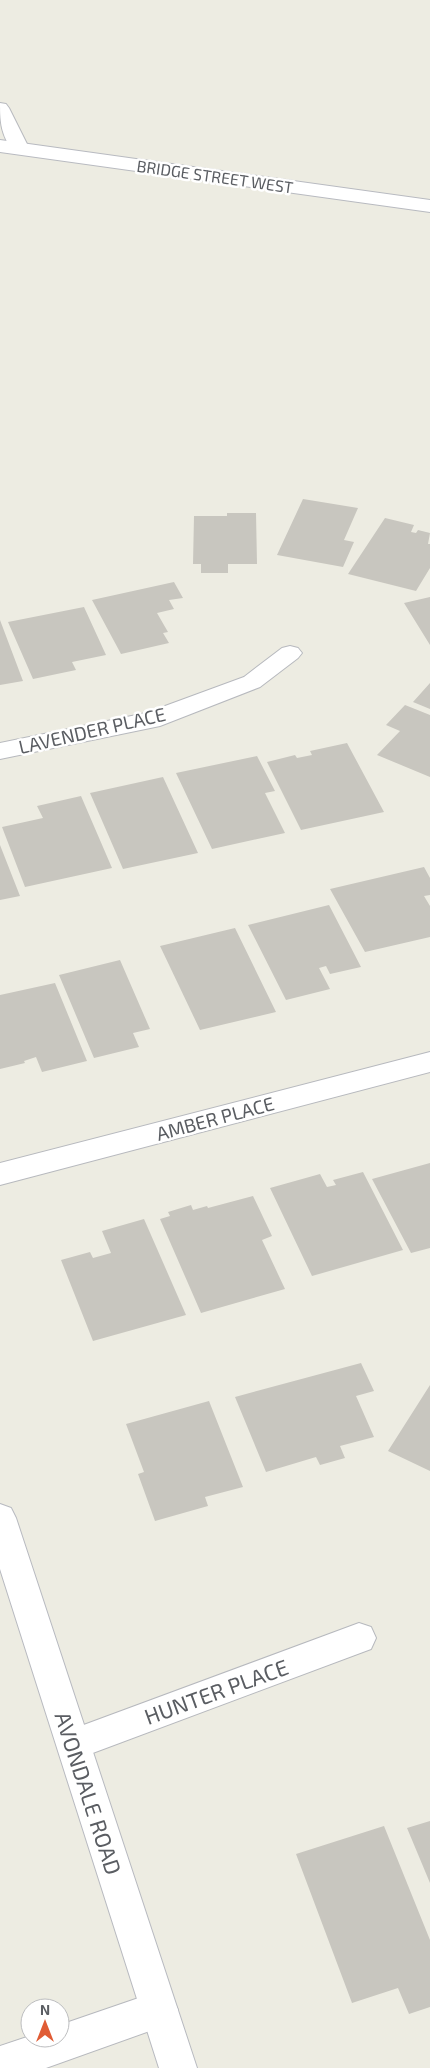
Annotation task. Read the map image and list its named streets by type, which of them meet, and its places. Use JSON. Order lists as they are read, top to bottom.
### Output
{
  "streets": {
    "street": [
      "BRIDGE STREET WEST",
      "LAVENDER PLACE",
      "AMBER PLACE",
      "HUNTER PLACE",
      "AVONDALE ROAD"
    ]
  },
  "crossings": [
    ["HUNTER PLACE", "AVONDALE ROAD"]
  ],
  "north": "top"
}
